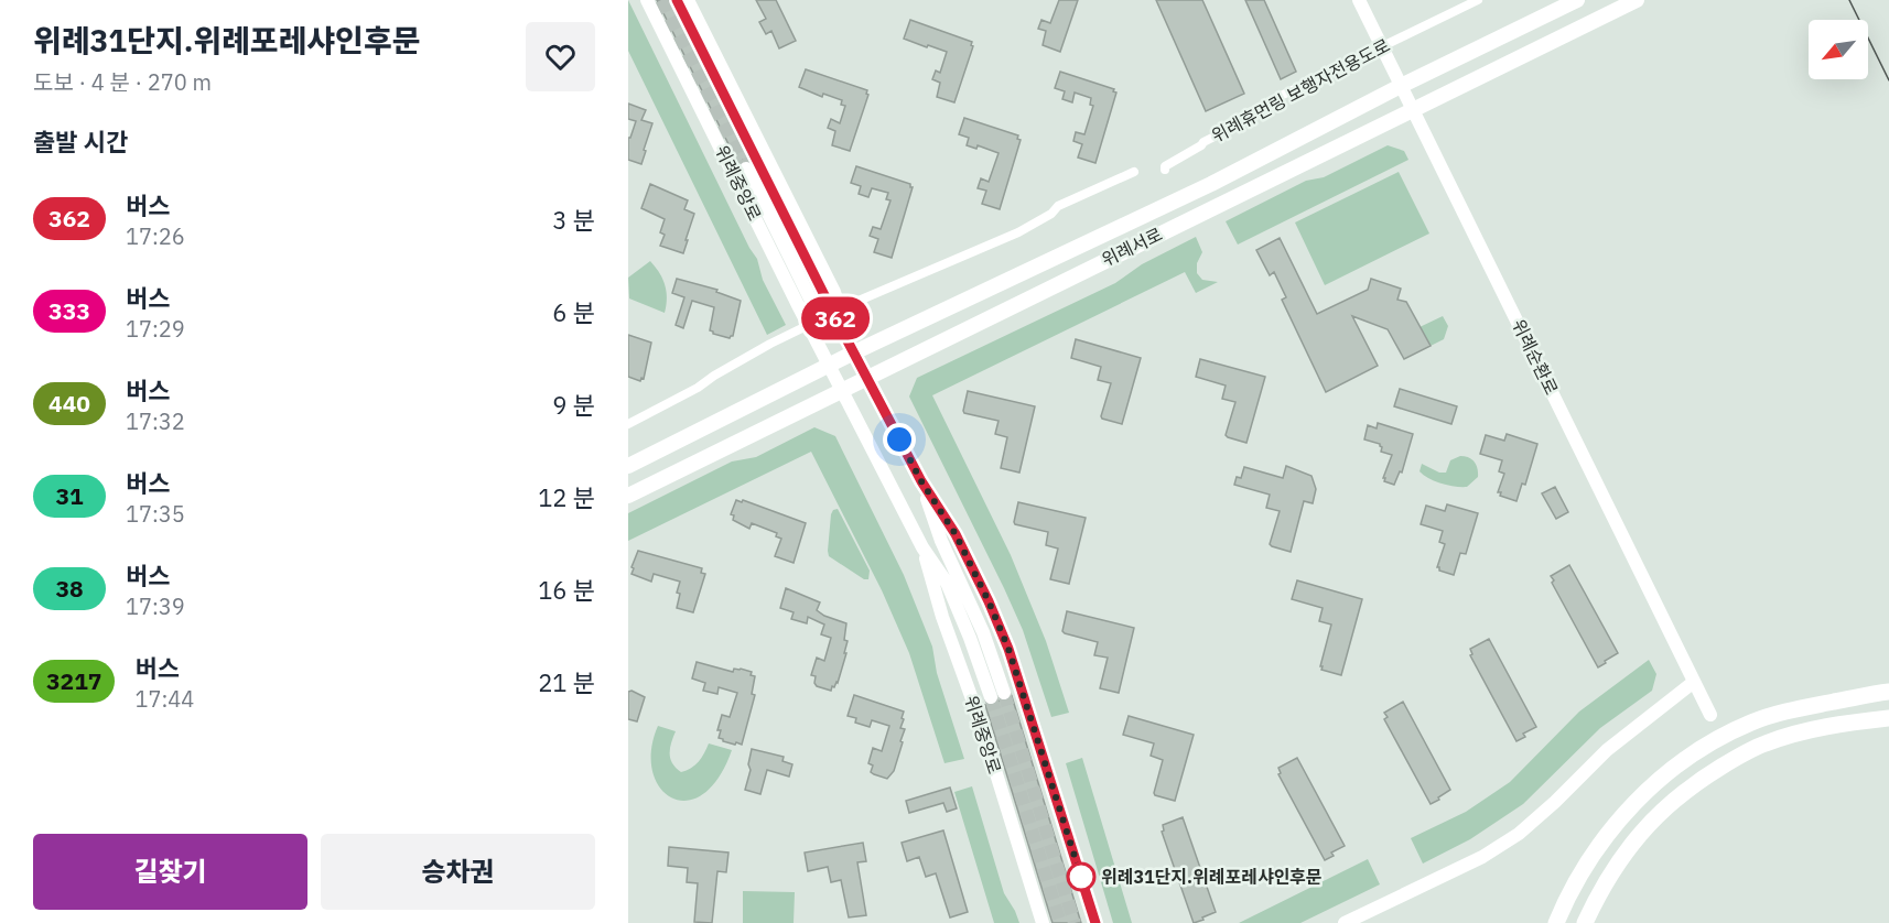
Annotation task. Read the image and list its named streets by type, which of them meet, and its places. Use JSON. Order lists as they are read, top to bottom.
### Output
{
  "streets": {
    "main road": ["위례중앙로", "위례서로", "위례순환로"],
    "street": ["위례휴먼링 보행자전용도로"]
  },
  "crossings": [
    ["위례중앙로", "위례서로"],
    ["위례서로", "위례순환로"]
  ],
  "places": ["위례31단지.위례포레샤인후문"],
  "lines": ["bus line 362"],
  "north": "bottom left",
  "page": {
    "heading": [
      ["위례31단지.위례포레샤인후문", "도보 · 4 분 · 270 m"],
      "출발 시간"
    ],
    "on_map": "362",
    "list": [
      {
        "mark": "362",
        "name": "버스",
        "note": "17:26",
        "value": "3 분"
      },
      {
        "mark": "333",
        "name": "버스",
        "note": "17:29",
        "value": "6 분"
      },
      {
        "mark": "440",
        "name": "버스",
        "note": "17:32",
        "value": "9 분"
      },
      {
        "mark": "31",
        "name": "버스",
        "note": "17:35",
        "value": "12 분"
      },
      {
        "mark": "38",
        "name": "버스",
        "note": "17:39",
        "value": "16 분"
      },
      {
        "mark": "3217",
        "name": "버스",
        "note": "17:44",
        "value": "21 분"
      }
    ],
    "buttons": ["길찾기", "승차권"]
  }
}
